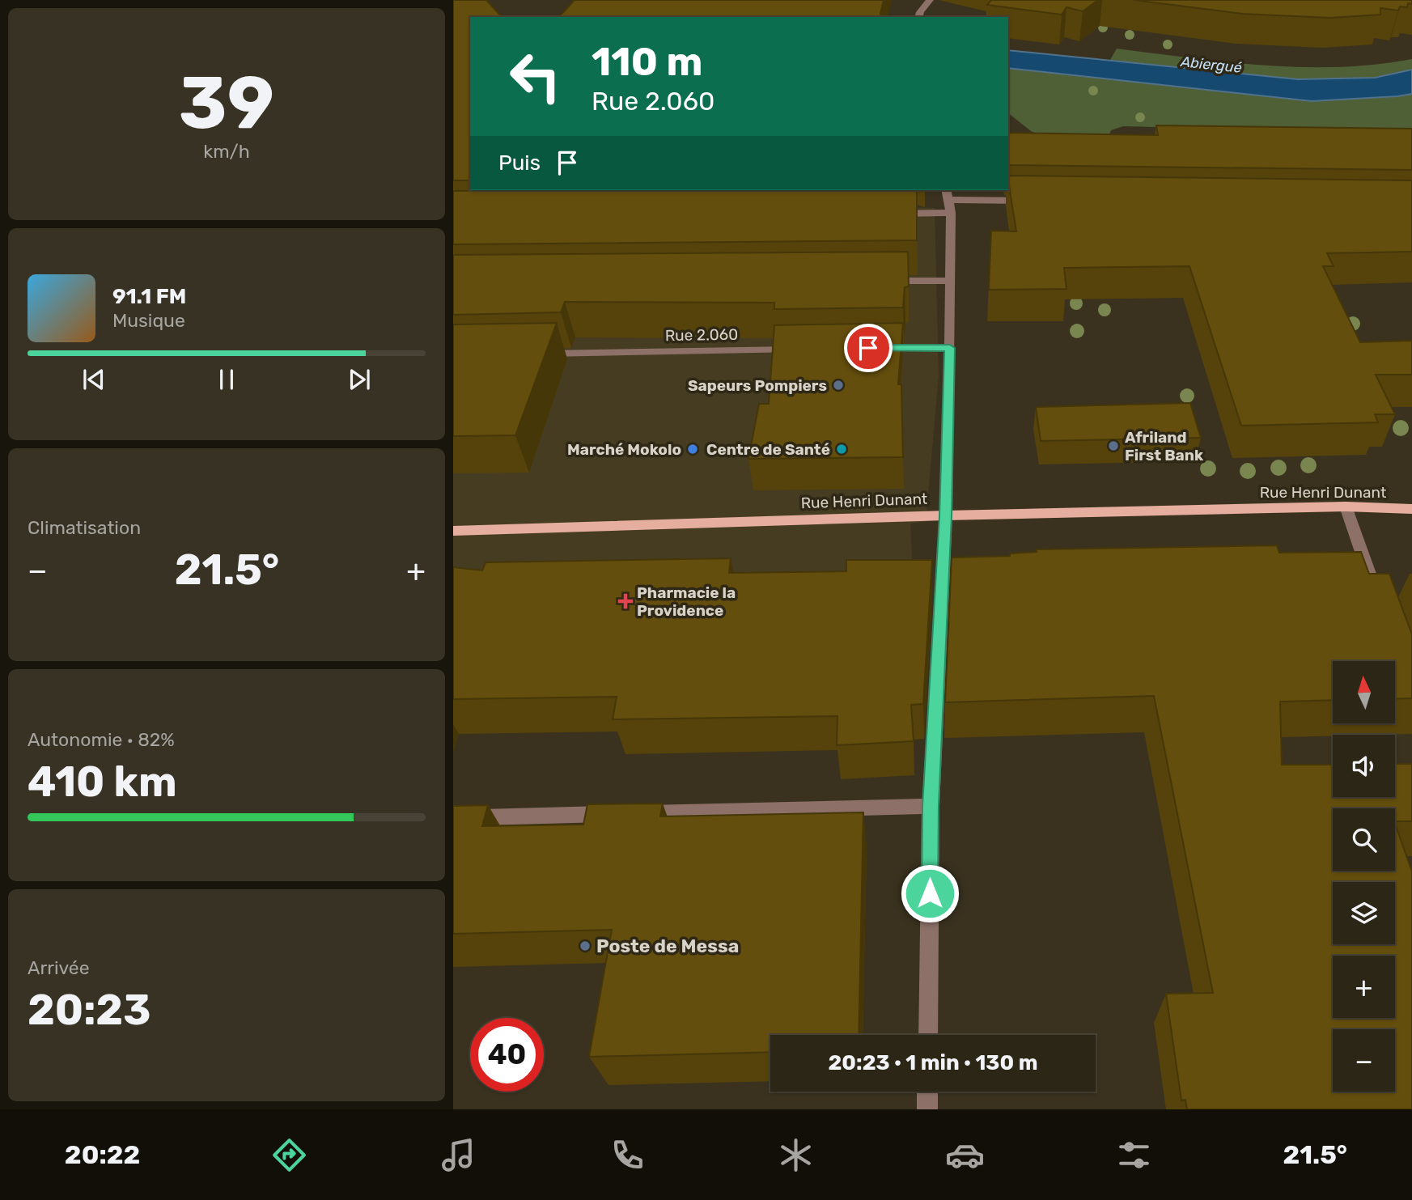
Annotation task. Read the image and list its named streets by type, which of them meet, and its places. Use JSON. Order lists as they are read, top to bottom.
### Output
{
  "streets": {
    "main road": ["Rue Henri Dunant"],
    "street": ["Rue 2.060"]
  },
  "water": ["Abiergué"],
  "places": {
    "other": [
      "Sapeurs Pompiers",
      "Afriland First Bank",
      "Marché Mokolo",
      "Centre de Santé",
      "Poste de Messa"
    ],
    "health": ["Pharmacie la Providence"]
  },
  "north": "top",
  "page": {
    "tile": [
      ["39", "km/h"],
      "Climatisation",
      ["Autonomie · 82%", "410 km"],
      ["Arrivée", "20:23"]
    ],
    "turn": ["110 m", "Rue 2.060"],
    "then": "Puis",
    "song": ["91.1 FM", "Musique"],
    "heat": ["−", "21.5°", "+"],
    "map_buttons": ["+", "−"],
    "limit": "40",
    "trip": "20:23 · 1 min · 130 m",
    "tabs": ["20:22", "21.5°"]
  }
}
